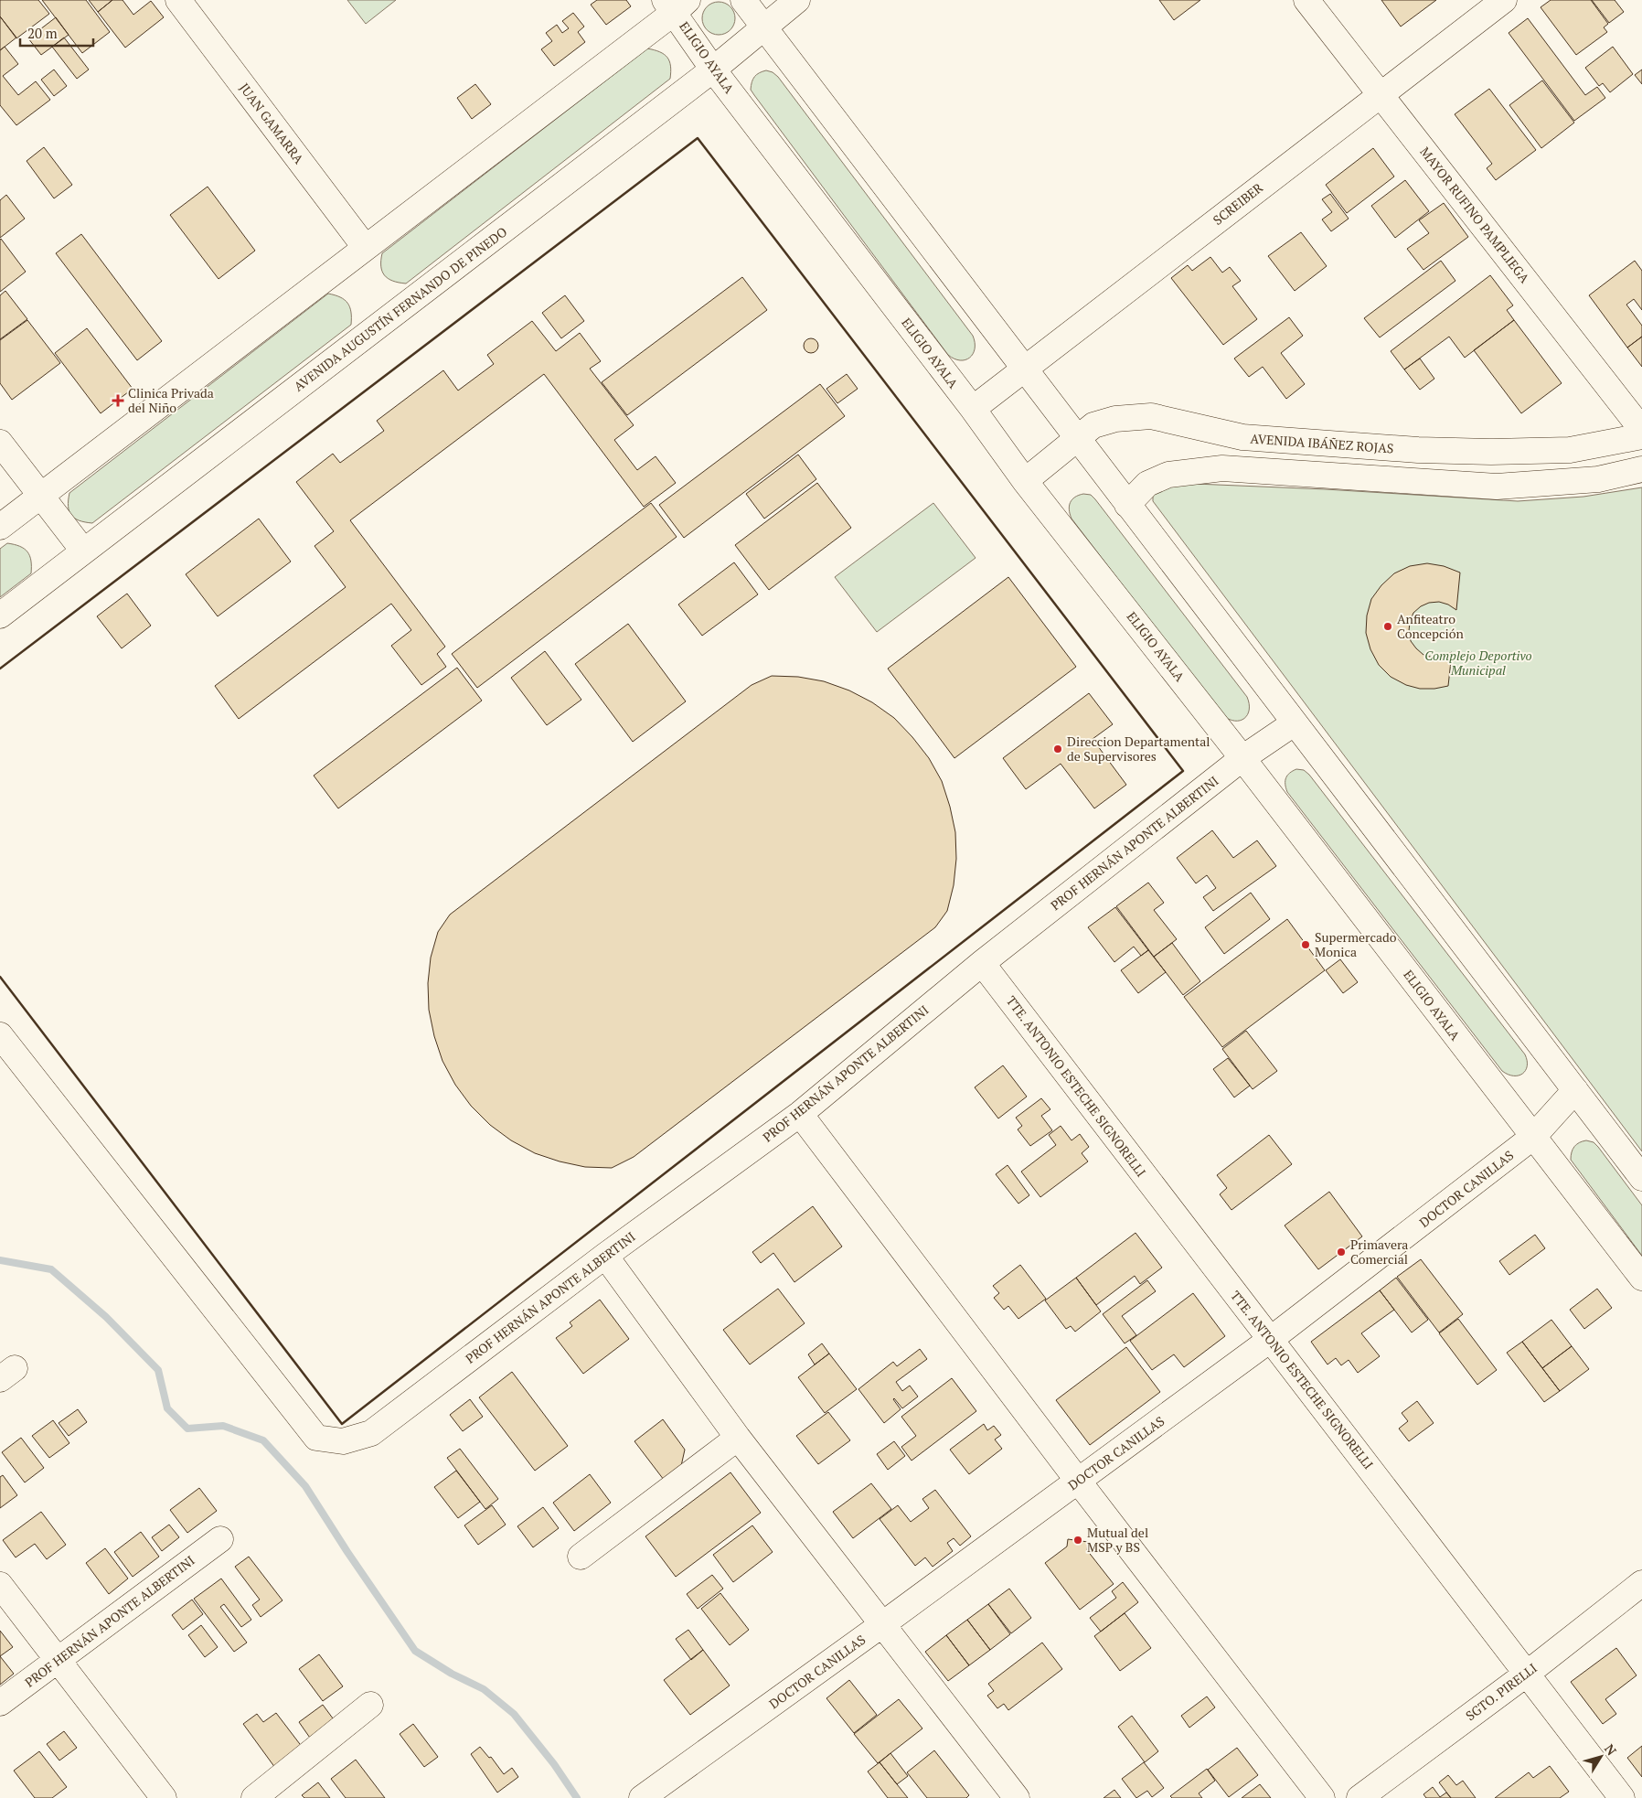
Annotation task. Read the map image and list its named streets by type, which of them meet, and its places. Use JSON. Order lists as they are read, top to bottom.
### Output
{
  "streets": {
    "street": [
      "ELIGIO AYALA",
      "JUAN GAMARRA",
      "SCREIBER",
      "MAYOR RUFINO PAMPLIEGA",
      "AVENIDA AUGUSTÍN FERNANDO DE PINEDO",
      "AVENIDA IBÁÑEZ ROJAS",
      "PROF HERNÁN APONTE ALBERTINI",
      "TTE. ANTONIO ESTECHE SIGNORELLI",
      "DOCTOR CANILLAS",
      "SGTO. PIRELLI"
    ]
  },
  "crossings": [
    ["ELIGIO AYALA", "SCREIBER"],
    ["ELIGIO AYALA", "AVENIDA AUGUSTÍN FERNANDO DE PINEDO"],
    ["ELIGIO AYALA", "AVENIDA IBÁÑEZ ROJAS"],
    ["ELIGIO AYALA", "PROF HERNÁN APONTE ALBERTINI"],
    ["ELIGIO AYALA", "DOCTOR CANILLAS"],
    ["SCREIBER", "MAYOR RUFINO PAMPLIEGA"],
    ["PROF HERNÁN APONTE ALBERTINI", "TTE. ANTONIO ESTECHE SIGNORELLI"],
    ["TTE. ANTONIO ESTECHE SIGNORELLI", "DOCTOR CANILLAS"],
    ["TTE. ANTONIO ESTECHE SIGNORELLI", "SGTO. PIRELLI"]
  ],
  "parks": ["Complejo Deportivo Municipal"],
  "places": {
    "health": ["Clinica Privada del Niño"],
    "other": [
      "Anfiteatro Concepción",
      "Direccion Departamental de Supervisores",
      "Supermercado Monica",
      "Primavera Comercial",
      "Mutual del MSP y BS"
    ]
  },
  "scale_bar": "20 m",
  "north": "top right"
}
